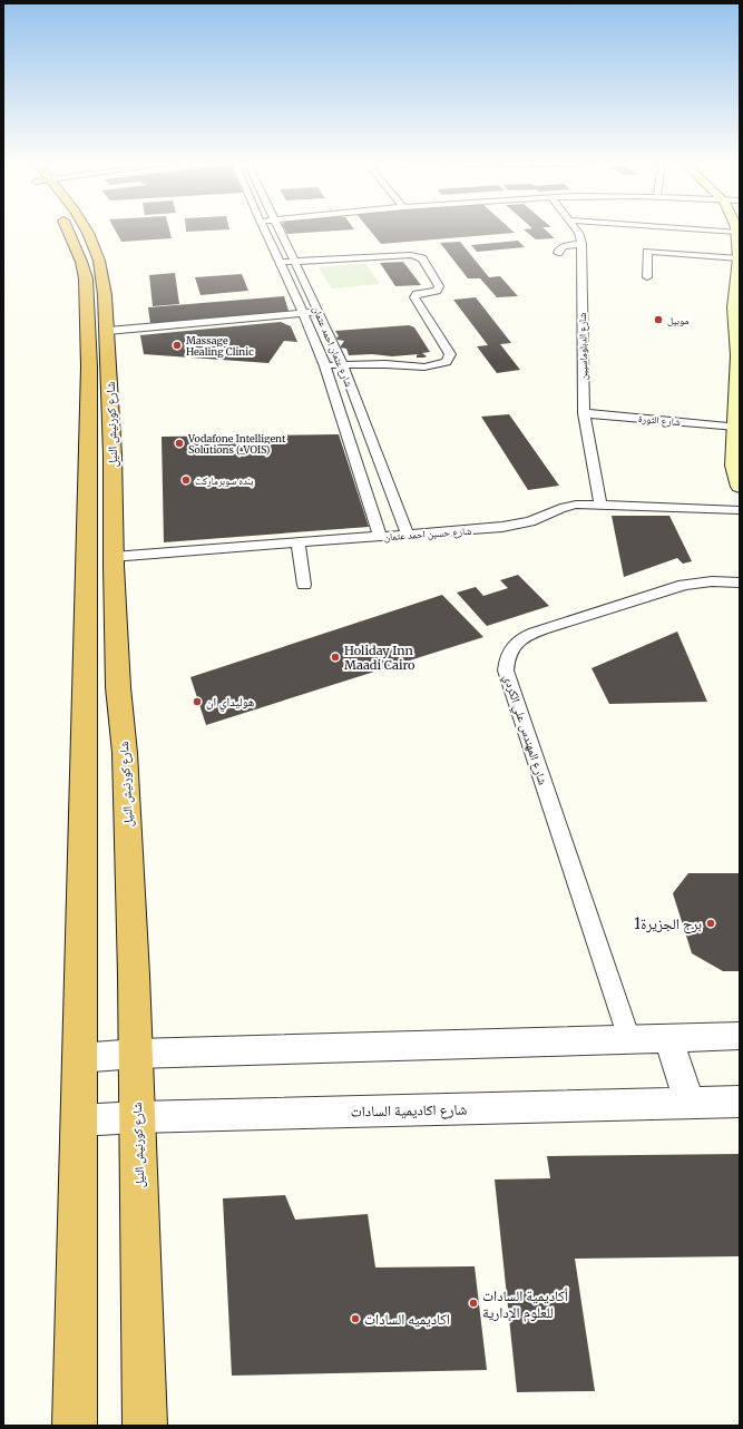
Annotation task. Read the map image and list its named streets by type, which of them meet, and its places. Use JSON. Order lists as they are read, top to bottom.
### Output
{
  "streets": {
    "highway": ["شارع كورنيش النيل"],
    "street": [
      "شارع عثمان احمد عثمان",
      "شارع الدبلوماسيين",
      "شارع الثورة",
      "شارع حسين احمد عثمان",
      "شارع المهندس علي الكردي",
      "شارع اكاديمية السادات"
    ]
  },
  "crossings": [
    ["شارع عثمان احمد عثمان", "شارع حسين احمد عثمان"],
    ["شارع الدبلوماسيين", "شارع الثورة"],
    ["شارع الدبلوماسيين", "شارع حسين احمد عثمان"],
    ["شارع كورنيش النيل", "شارع حسين احمد عثمان"],
    ["شارع كورنيش النيل", "شارع اكاديمية السادات"]
  ],
  "places": [
    "موبيل",
    "Massage Healing Clinic",
    "Vodafone Intelligent Solutions (_VOIS)",
    "بنده سوبرماركت",
    "Holiday Inn Maadi Cairo",
    "هوليداي ان",
    "برج الجزيرة1",
    "أكاديمية السادات للعلوم الإدارية",
    "اكاديميه السادات"
  ]
}
